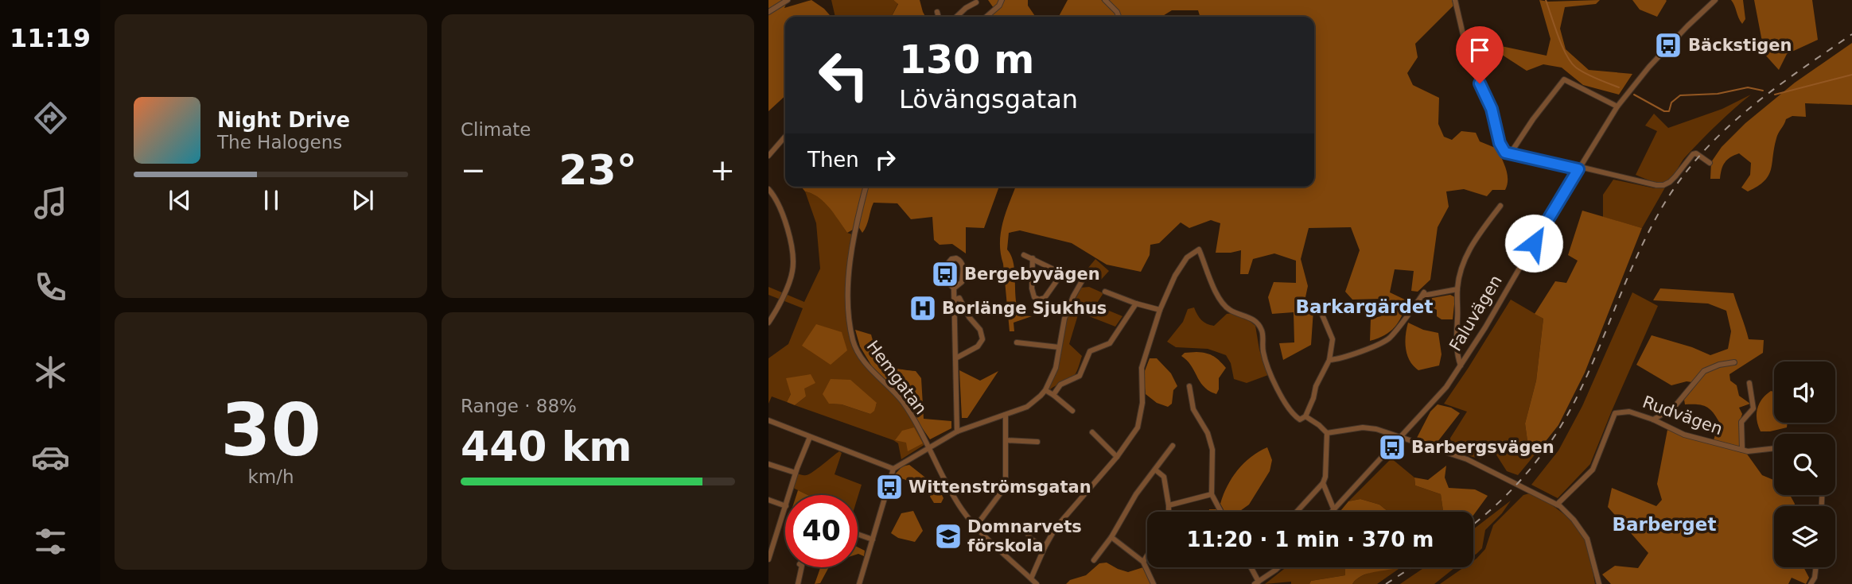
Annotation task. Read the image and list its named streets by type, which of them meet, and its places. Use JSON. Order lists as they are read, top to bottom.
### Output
{
  "streets": {
    "street": ["Faluvägen", "Hemgatan", "Rudvägen"]
  },
  "districts": ["Barkargärdet", "Barberget"],
  "places": {
    "bus stop": [
      "Bäckstigen",
      "Bergebyvägen",
      "Barbergsvägen",
      "Wittenströmsgatan"
    ],
    "hospital": ["Borlänge Sjukhus"],
    "school or university": ["Domnarvets förskola"]
  },
  "page": {
    "tabs": "11:19",
    "tile": [
      "Climate",
      ["30", "km/h"],
      ["Range · 88%", "440 km"]
    ],
    "turn": ["130 m", "Lövängsgatan"],
    "song": ["Night Drive", "The Halogens"],
    "then": "Then",
    "heat": ["−", "23°", "+"],
    "limit": "40",
    "trip": "11:20 · 1 min · 370 m"
  }
}
